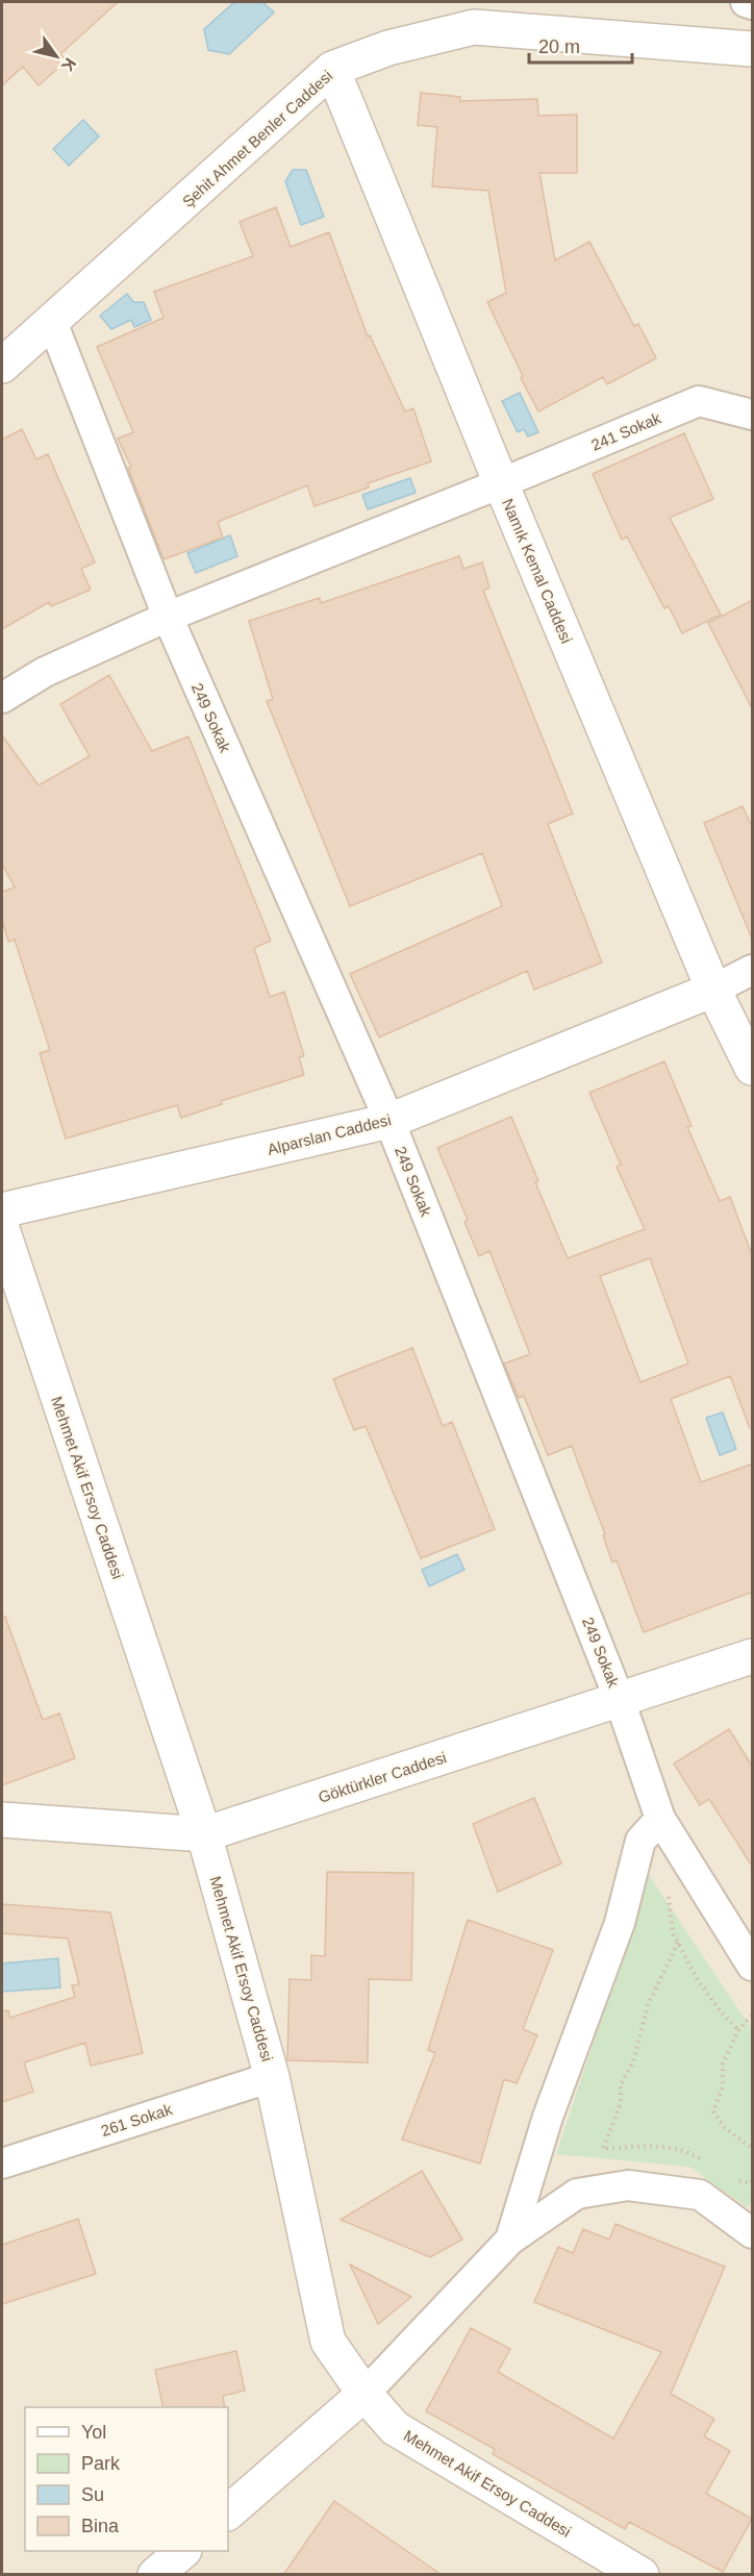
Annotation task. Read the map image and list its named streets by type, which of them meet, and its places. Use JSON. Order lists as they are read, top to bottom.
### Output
{
  "streets": {
    "street": [
      "Şehit Ahmet Benler Caddesi",
      "241 Sokak",
      "Namık Kemal Caddesi",
      "249 Sokak",
      "Alparslan Caddesi",
      "Mehmet Akif Ersoy Caddesi",
      "Göktürkler Caddesi",
      "261 Sokak"
    ]
  },
  "crossings": [
    ["Şehit Ahmet Benler Caddesi", "Namık Kemal Caddesi"],
    ["Şehit Ahmet Benler Caddesi", "249 Sokak"],
    ["241 Sokak", "Namık Kemal Caddesi"],
    ["241 Sokak", "249 Sokak"],
    ["Namık Kemal Caddesi", "Alparslan Caddesi"],
    ["249 Sokak", "Alparslan Caddesi"],
    ["249 Sokak", "Göktürkler Caddesi"],
    ["Mehmet Akif Ersoy Caddesi", "Göktürkler Caddesi"],
    ["Mehmet Akif Ersoy Caddesi", "261 Sokak"]
  ],
  "legend": [
    "Yol",
    "Park",
    "Su",
    "Bina"
  ],
  "scale_bar": "20 m",
  "north": "bottom right"
}
